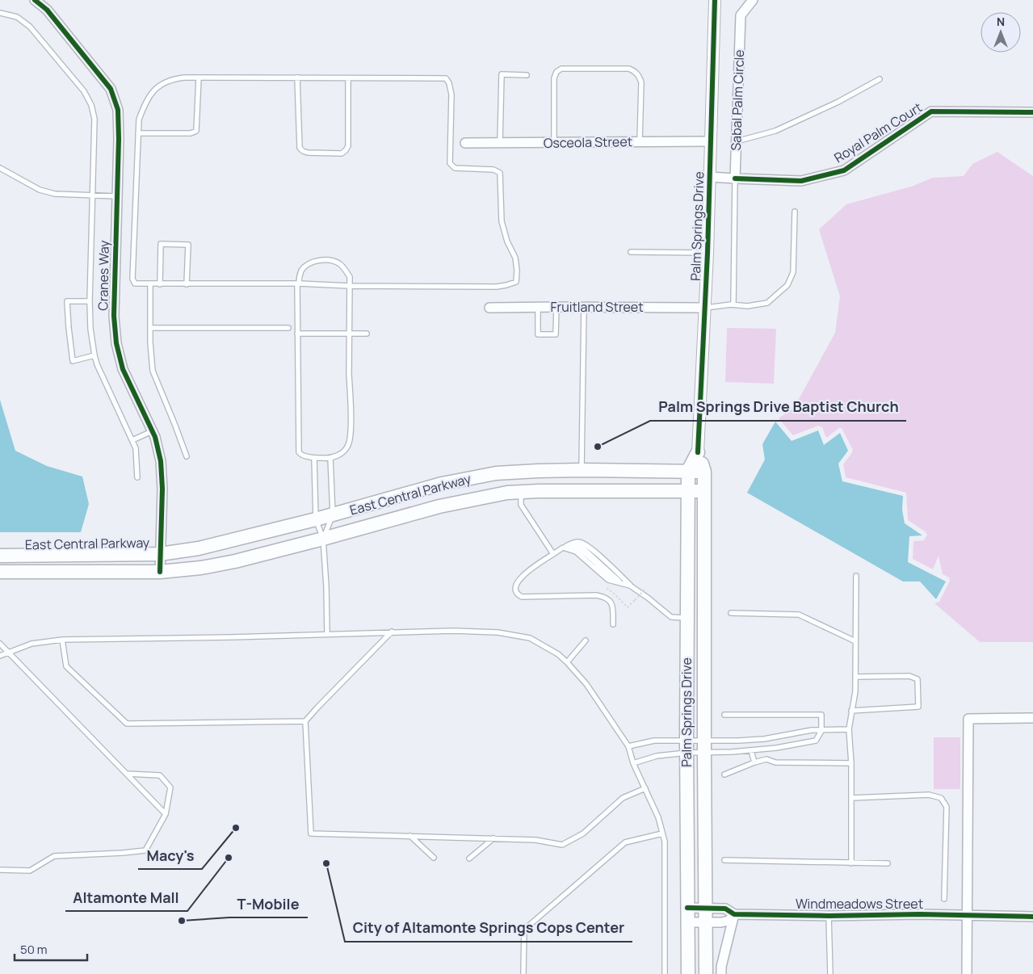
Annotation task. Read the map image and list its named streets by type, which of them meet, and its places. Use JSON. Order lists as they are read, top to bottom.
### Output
{
  "streets": {
    "main road": ["Palm Springs Drive", "East Central Parkway"],
    "street": [
      "Sabal Palm Circle",
      "Royal Palm Court",
      "Osceola Street",
      "Cranes Way",
      "Fruitland Street",
      "Windmeadows Street"
    ]
  },
  "crossings": [
    ["Sabal Palm Circle", "Royal Palm Court"],
    ["Osceola Street", "Palm Springs Drive"],
    ["Palm Springs Drive", "Fruitland Street"],
    ["Palm Springs Drive", "East Central Parkway"],
    ["Palm Springs Drive", "Windmeadows Street"],
    ["Cranes Way", "East Central Parkway"]
  ],
  "places": [
    "Palm Springs Drive Baptist Church",
    "Macy's",
    "Altamonte Mall",
    "City of Altamonte Springs Cops Center",
    "T-Mobile"
  ],
  "scale_bar": "50 m",
  "north": "top"
}
